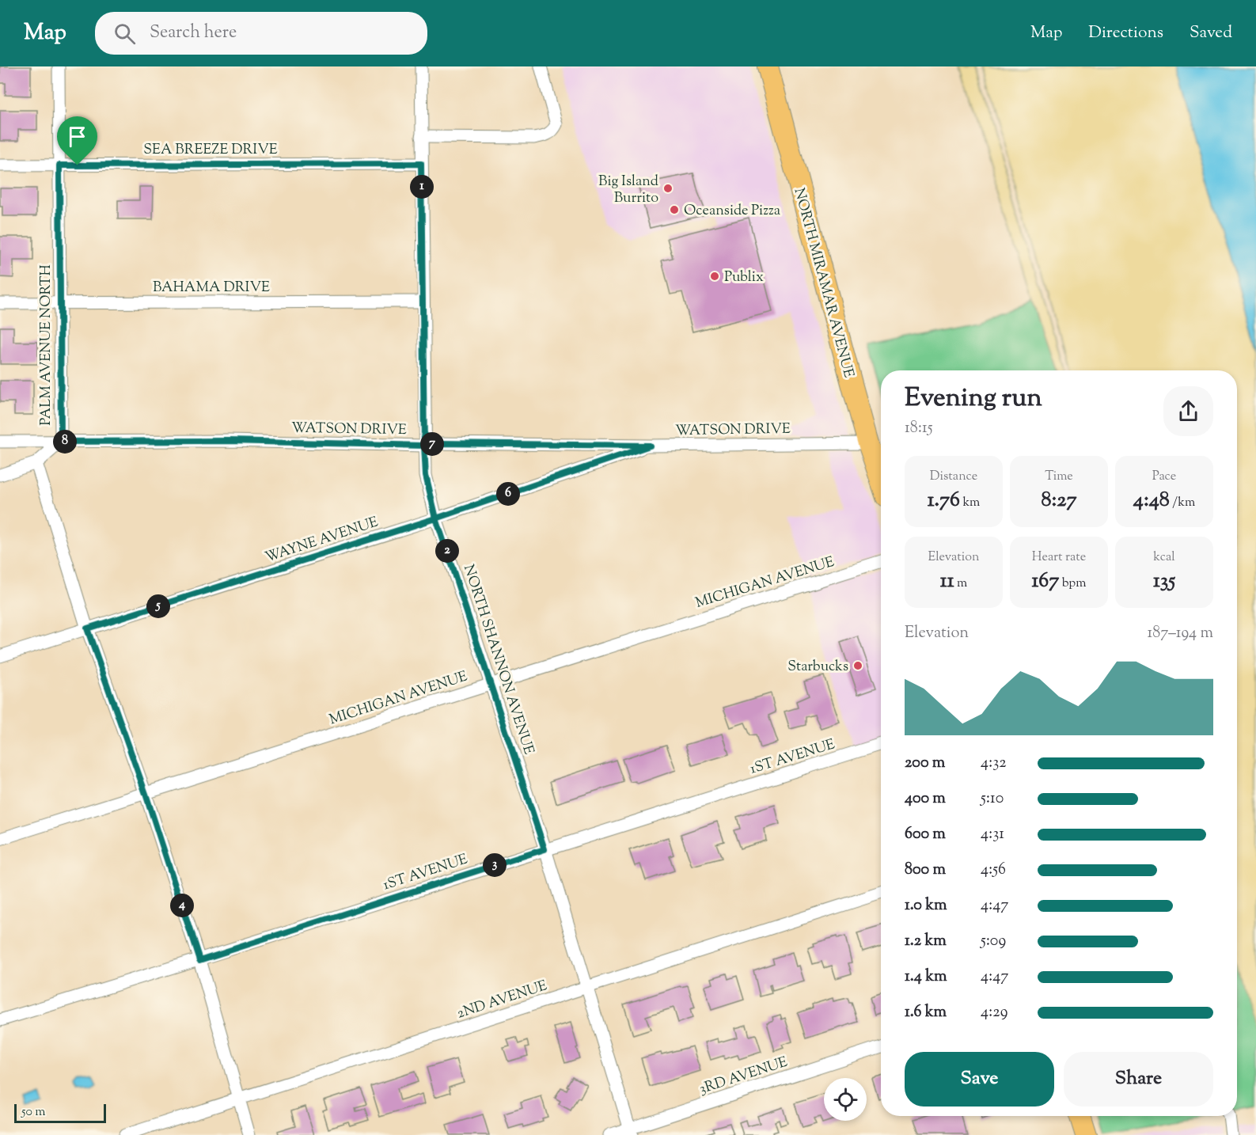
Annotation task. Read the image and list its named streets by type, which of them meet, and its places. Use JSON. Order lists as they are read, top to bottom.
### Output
{
  "streets": {
    "main road": ["NORTH MIRAMAR AVENUE"],
    "street": [
      "SEA BREEZE DRIVE",
      "BAHAMA DRIVE",
      "PALM AVENUE NORTH",
      "WATSON DRIVE",
      "WAYNE AVENUE",
      "MICHIGAN AVENUE",
      "NORTH SHANNON AVENUE",
      "1ST AVENUE",
      "2ND AVENUE",
      "3RD AVENUE"
    ]
  },
  "crossings": [
    ["SEA BREEZE DRIVE", "PALM AVENUE NORTH"],
    ["SEA BREEZE DRIVE", "NORTH SHANNON AVENUE"],
    ["NORTH MIRAMAR AVENUE", "WATSON DRIVE"],
    ["BAHAMA DRIVE", "PALM AVENUE NORTH"],
    ["BAHAMA DRIVE", "NORTH SHANNON AVENUE"],
    ["PALM AVENUE NORTH", "WATSON DRIVE"],
    ["WATSON DRIVE", "WAYNE AVENUE"],
    ["WATSON DRIVE", "NORTH SHANNON AVENUE"],
    ["WAYNE AVENUE", "NORTH SHANNON AVENUE"],
    ["MICHIGAN AVENUE", "NORTH SHANNON AVENUE"],
    ["NORTH SHANNON AVENUE", "1ST AVENUE"],
    ["NORTH SHANNON AVENUE", "2ND AVENUE"],
    ["NORTH SHANNON AVENUE", "3RD AVENUE"]
  ],
  "places": [
    "Big Island Burrito",
    "Oceanside Pizza",
    "Publix",
    "Starbucks"
  ],
  "scale_bar": "50 m",
  "page": {
    "header": "Map",
    "search": "Search here",
    "nav": ["Map", "Directions", "Saved"],
    "pins": [
      "1",
      "8",
      "7",
      "6",
      "2",
      "5",
      "3",
      "4"
    ],
    "heading": ["Evening run", "18:15"],
    "stats": [
      ["Distance", "1.76 km"],
      ["Time", "8:27"],
      ["Pace", "4:48 /km"],
      ["Elevation", "11 m"],
      ["Heart rate", "167 bpm"],
      ["kcal", "135"]
    ],
    "chart": ["Elevation", "187–194 m"],
    "list": [
      {
        "name": "200 m",
        "note": "4:32"
      },
      {
        "name": "400 m",
        "note": "5:10"
      },
      {
        "name": "600 m",
        "note": "4:31"
      },
      {
        "name": "800 m",
        "note": "4:56"
      },
      {
        "name": "1.0 km",
        "note": "4:47"
      },
      {
        "name": "1.2 km",
        "note": "5:09"
      },
      {
        "name": "1.4 km",
        "note": "4:47"
      },
      {
        "name": "1.6 km",
        "note": "4:29"
      }
    ],
    "buttons": ["Save", "Share"],
    "scale": "50 m"
  }
}
